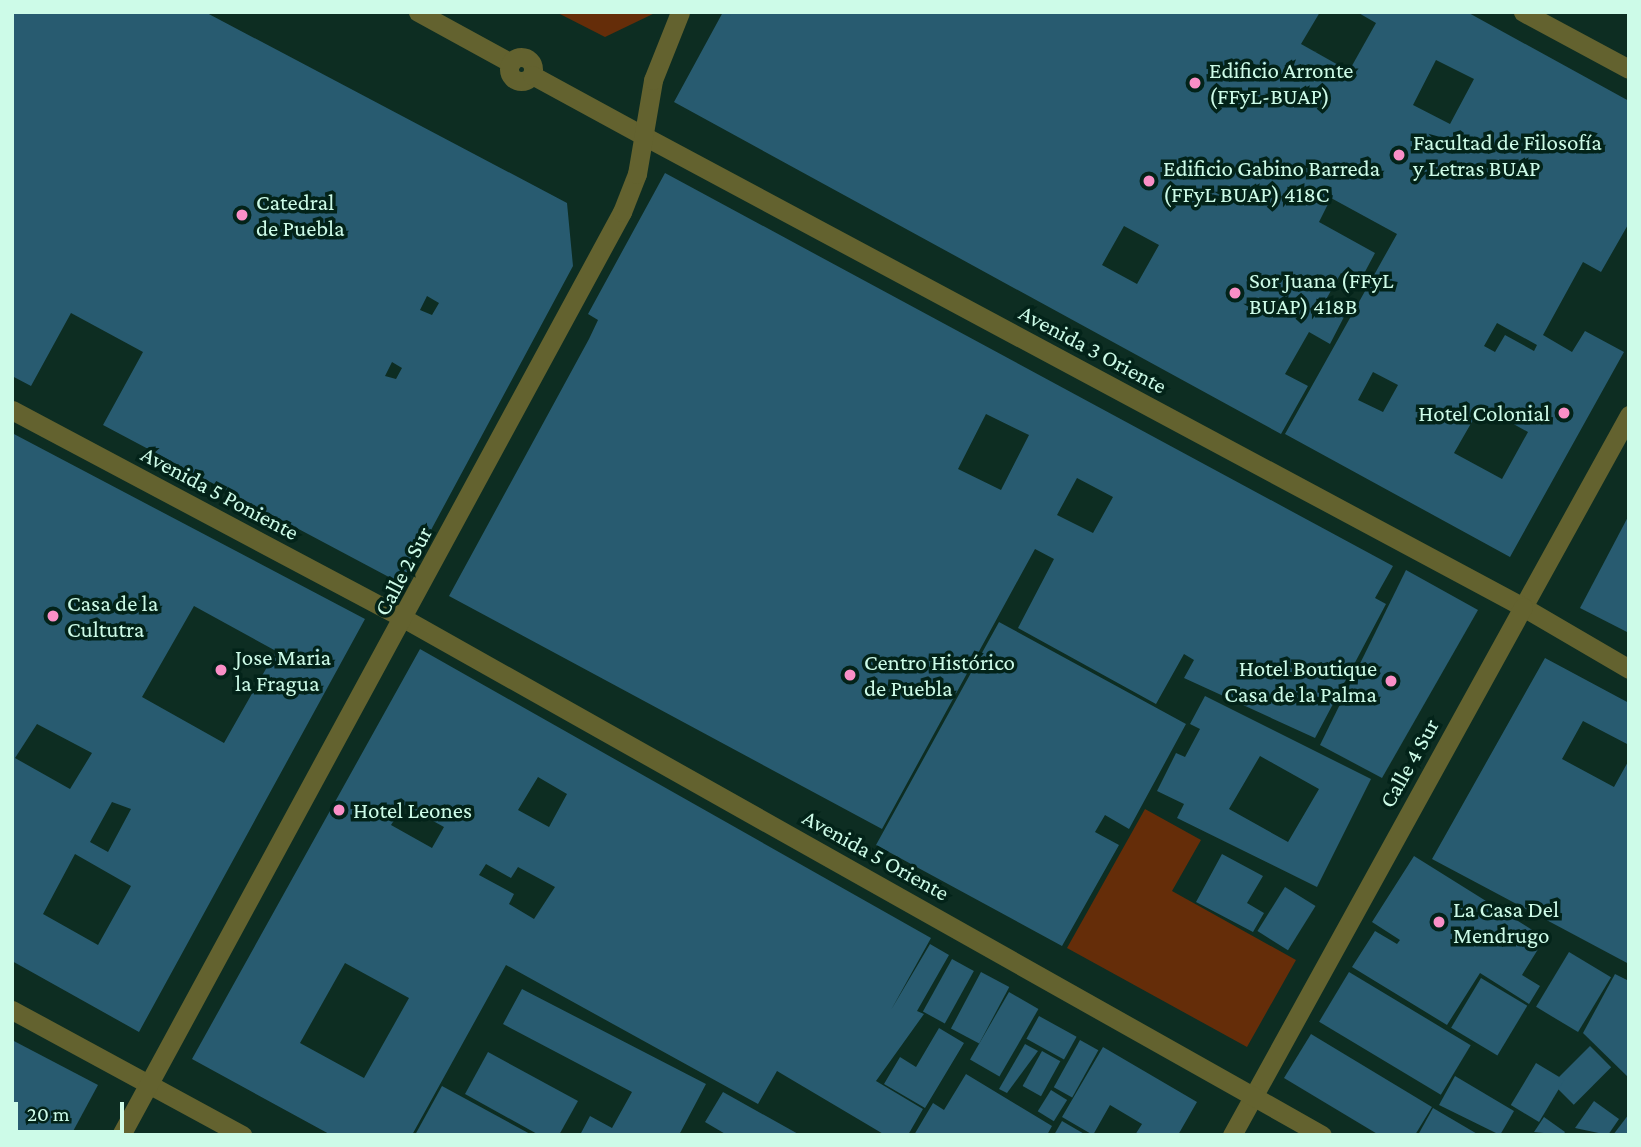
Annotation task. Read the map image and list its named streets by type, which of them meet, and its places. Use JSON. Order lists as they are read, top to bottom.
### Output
{
  "streets": {
    "street": [
      "Avenida 3 Oriente",
      "Avenida 5 Poniente",
      "Calle 2 Sur",
      "Calle 4 Sur",
      "Avenida 5 Oriente"
    ]
  },
  "crossings": [
    ["Avenida 3 Oriente", "Calle 2 Sur"],
    ["Avenida 3 Oriente", "Calle 4 Sur"],
    ["Avenida 5 Poniente", "Calle 2 Sur"],
    ["Avenida 5 Poniente", "Avenida 5 Oriente"],
    ["Calle 2 Sur", "Avenida 5 Oriente"],
    ["Calle 4 Sur", "Avenida 5 Oriente"]
  ],
  "places": [
    "Edificio Arronte (FFyL-BUAP)",
    "Facultad de Filosofía y Letras BUAP",
    "Edificio Gabino Barreda (FFyL BUAP) 418C",
    "Catedral de Puebla",
    "Sor Juana (FFyL BUAP) 418B",
    "Hotel Colonial",
    "Casa de la Cultutra",
    "Jose Maria la Fragua",
    "Centro Histórico de Puebla",
    "Hotel Boutique Casa de la Palma",
    "Hotel Leones",
    "La Casa Del Mendrugo"
  ],
  "scale_bar": "20 m"
}
